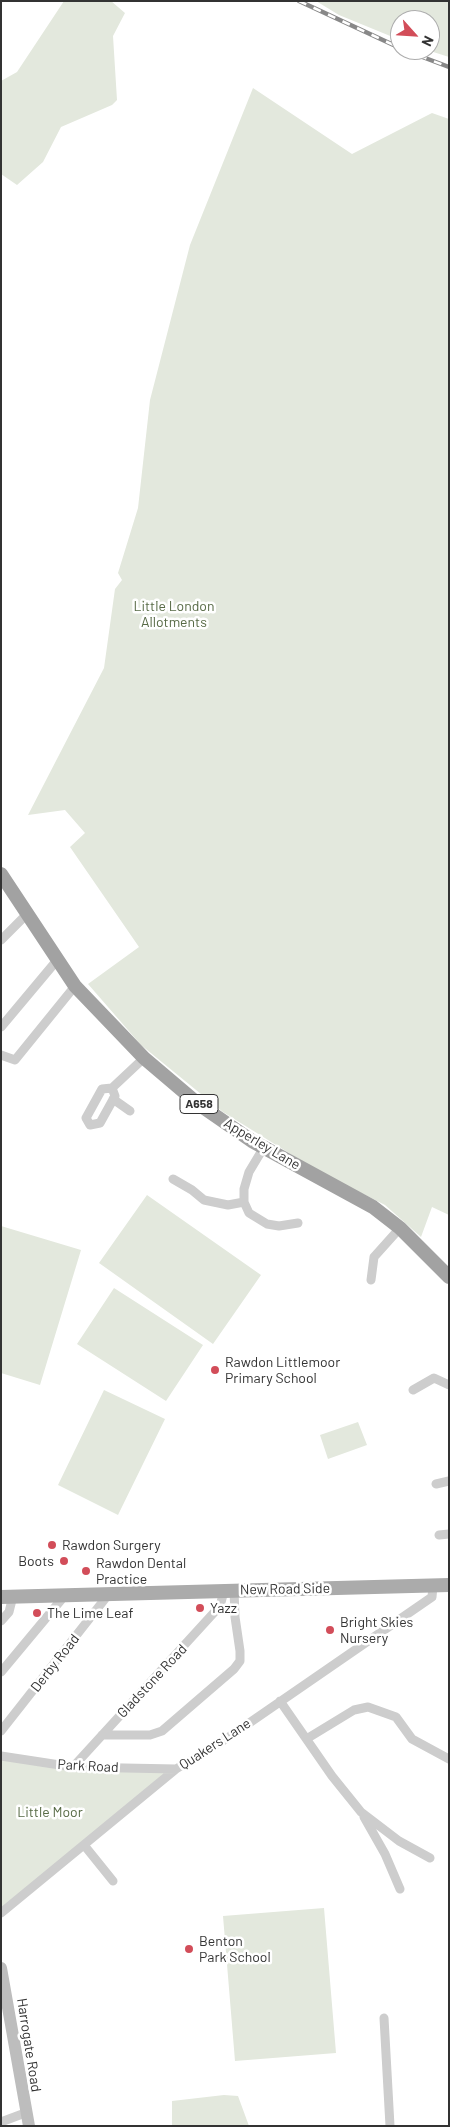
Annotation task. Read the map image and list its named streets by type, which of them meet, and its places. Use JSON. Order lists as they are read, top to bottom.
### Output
{
  "streets": {
    "highway": ["A658", "Apperley Lane"],
    "main road": ["New Road Side", "Harrogate Road"],
    "street": [
      "Derby Road",
      "Gladstone Road",
      "Quakers Lane",
      "Park Road"
    ]
  },
  "crossings": [
    ["New Road Side", "Derby Road"],
    ["New Road Side", "Gladstone Road"],
    ["New Road Side", "Quakers Lane"],
    ["Gladstone Road", "Park Road"],
    ["Quakers Lane", "Park Road"]
  ],
  "parks": ["Little London Allotments", "Little Moor"],
  "places": [
    "Rawdon Littlemoor Primary School",
    "Rawdon Surgery",
    "Boots",
    "Rawdon Dental Practice",
    "Yazz",
    "The Lime Leaf",
    "Bright Skies Nursery",
    "Benton Park School"
  ],
  "north": "bottom right"
}
